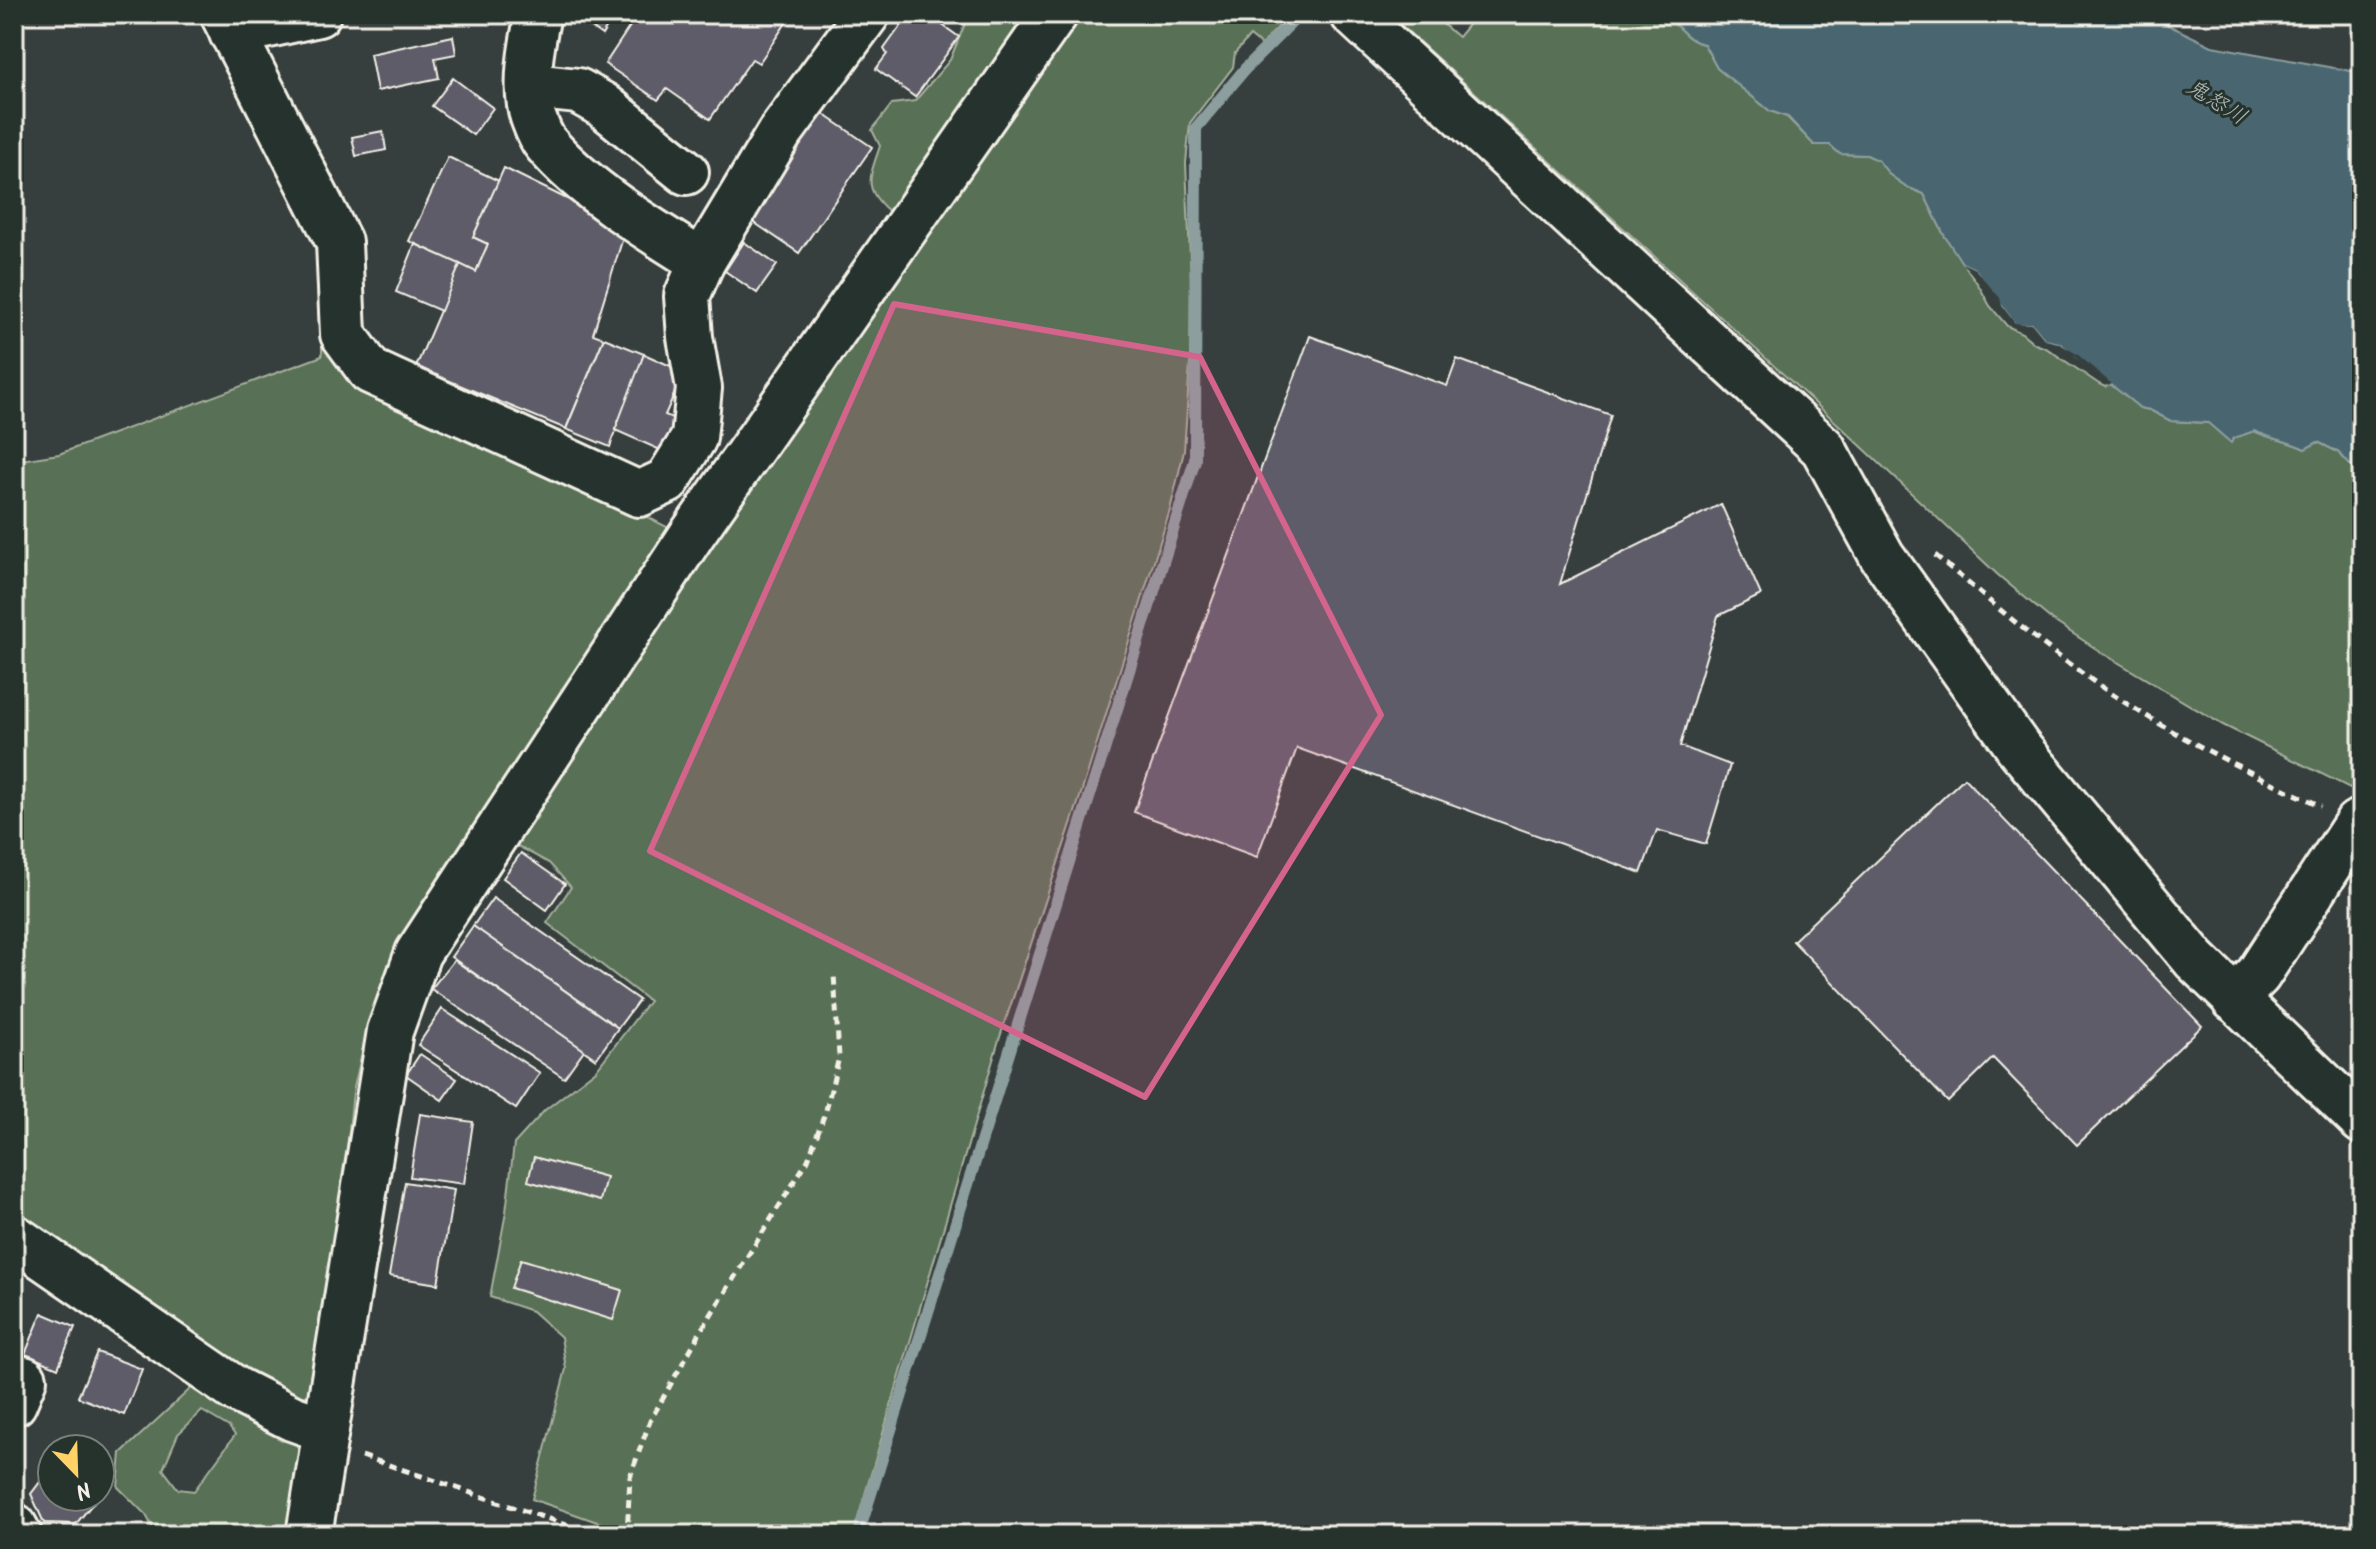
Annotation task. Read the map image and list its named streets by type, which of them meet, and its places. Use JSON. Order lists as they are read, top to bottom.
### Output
{
  "water": ["鬼怒川"],
  "north": "bottom right"
}
